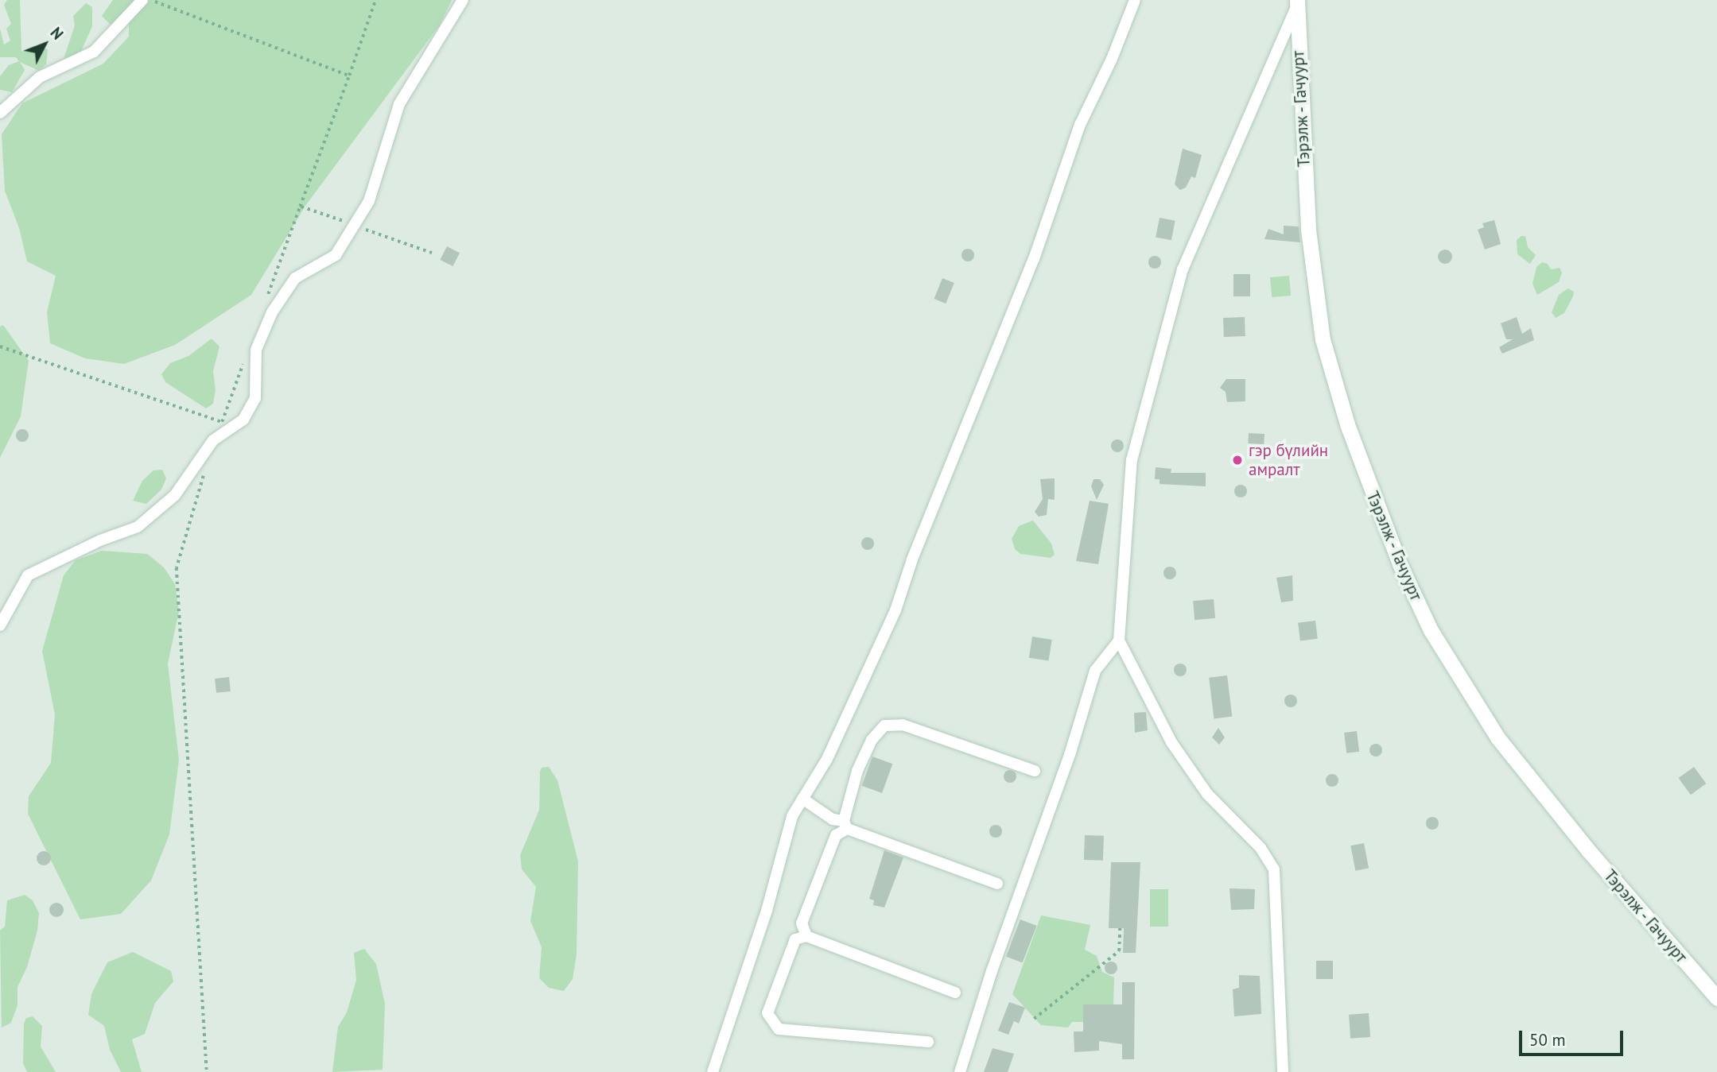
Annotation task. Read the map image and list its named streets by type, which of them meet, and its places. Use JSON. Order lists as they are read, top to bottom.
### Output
{
  "streets": {
    "main road": ["Тэрэлж - Гачуурт"]
  },
  "places": ["гэр бүлийн амралт"],
  "scale_bar": "50 m",
  "north": "top right"
}
